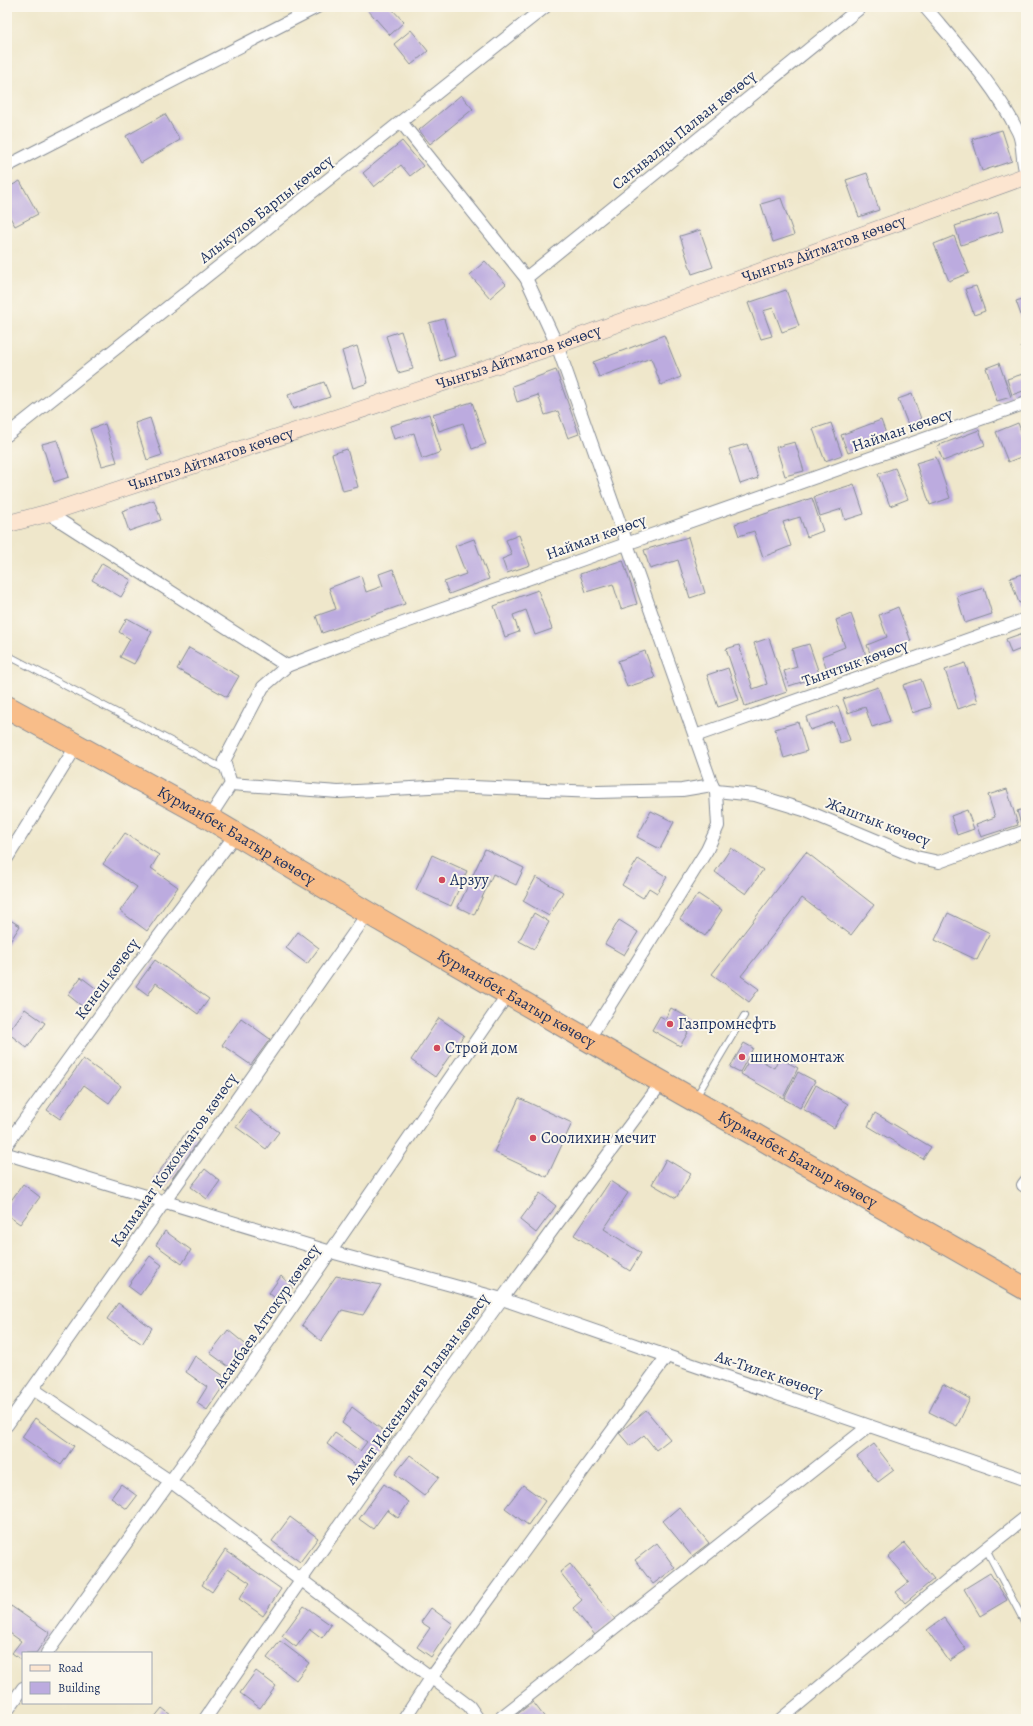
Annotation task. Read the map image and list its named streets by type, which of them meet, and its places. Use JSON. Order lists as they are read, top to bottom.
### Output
{
  "streets": {
    "highway": ["Курманбек Баатыр көчөсү"],
    "main road": ["Чынгыз Айтматов көчөсү"],
    "street": [
      "Сатывалды Палван көчөсү",
      "Алыкулов Барпы көчөсү",
      "Найман көчөсү",
      "Тынчтык көчөсү",
      "Жаштык көчөсү",
      "Кенеш көчөсү",
      "Калмамат Кожокматов көчөсү",
      "Асанбаев Аттокур көчөсү",
      "Ак-Тилек көчөсү",
      "Ахмат Искеналиев Палван көчөсү"
    ]
  },
  "crossings": [
    ["Курманбек Баатыр көчөсү", "Кенеш көчөсү"],
    ["Курманбек Баатыр көчөсү", "Калмамат Кожокматов көчөсү"],
    ["Курманбек Баатыр көчөсү", "Асанбаев Аттокур көчөсү"],
    ["Курманбек Баатыр көчөсү", "Ахмат Искеналиев Палван көчөсү"],
    ["Калмамат Кожокматов көчөсү", "Ак-Тилек көчөсү"],
    ["Асанбаев Аттокур көчөсү", "Ак-Тилек көчөсү"],
    ["Ак-Тилек көчөсү", "Ахмат Искеналиев Палван көчөсү"]
  ],
  "places": [
    "Арзуу",
    "Газпромнефть",
    "Строй дом",
    "шиномонтаж",
    "Соолихин мечит"
  ],
  "legend": ["Road", "Building"]
}
